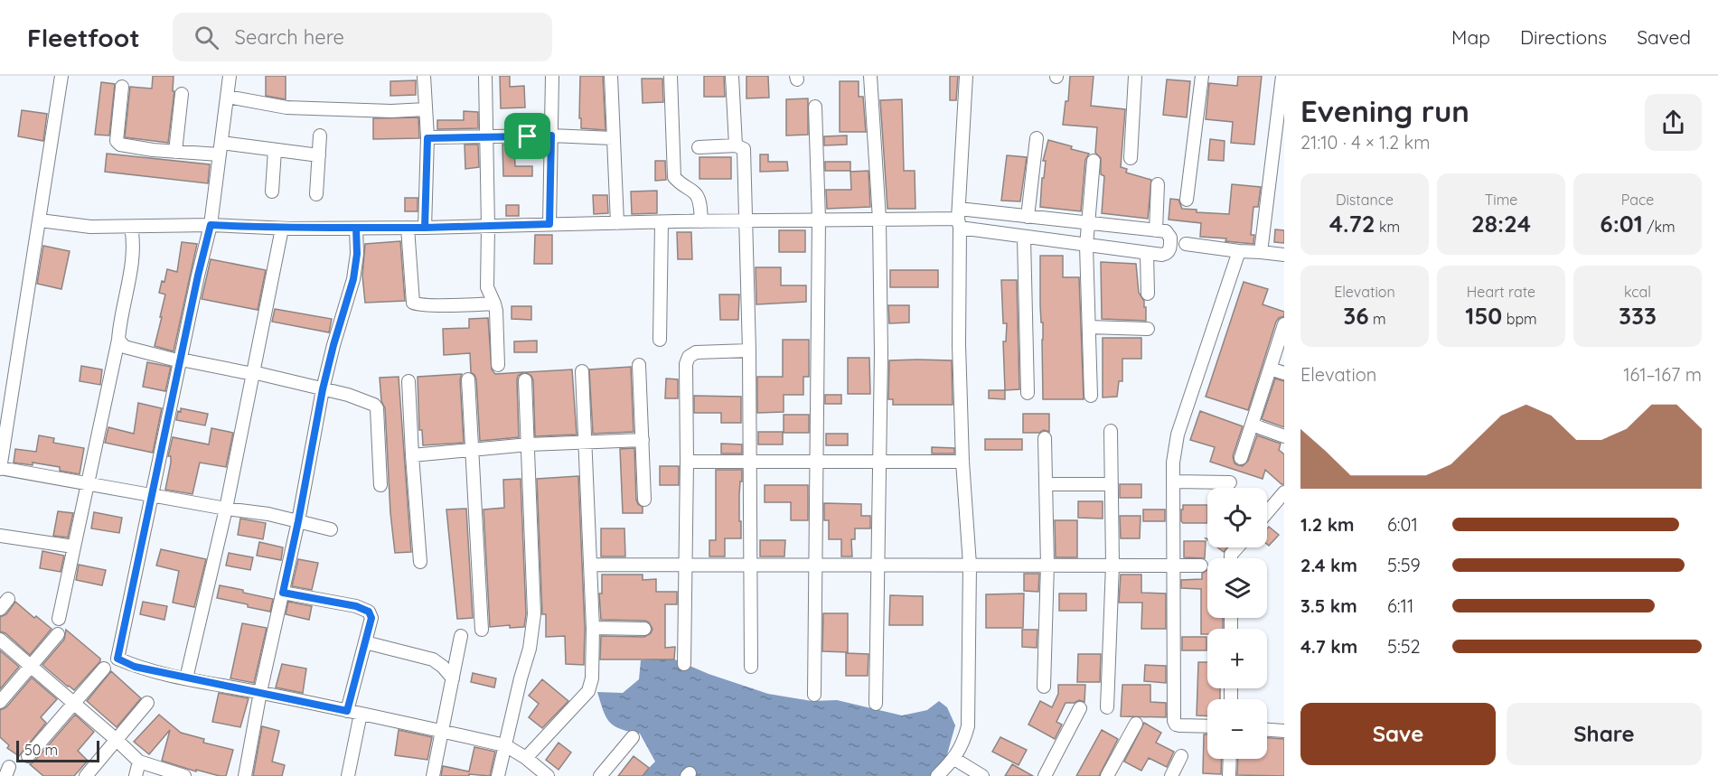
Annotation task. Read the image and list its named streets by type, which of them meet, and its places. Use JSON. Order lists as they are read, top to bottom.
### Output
{
  "scale_bar": "50 m",
  "page": {
    "header": "Fleetfoot",
    "search": "Search here",
    "nav": ["Map", "Directions", "Saved"],
    "heading": ["Evening run", "21:10 · 4 × 1.2 km"],
    "stats": [
      ["Distance", "4.72 km"],
      ["Time", "28:24"],
      ["Pace", "6:01 /km"],
      ["Elevation", "36 m"],
      ["Heart rate", "150 bpm"],
      ["kcal", "333"]
    ],
    "chart": ["Elevation", "161–167 m"],
    "map_buttons": ["+", "−"],
    "list": [
      {
        "name": "1.2 km",
        "note": "6:01"
      },
      {
        "name": "2.4 km",
        "note": "5:59"
      },
      {
        "name": "3.5 km",
        "note": "6:11"
      },
      {
        "name": "4.7 km",
        "note": "5:52"
      }
    ],
    "buttons": ["Save", "Share"],
    "scale": "50 m"
  }
}
